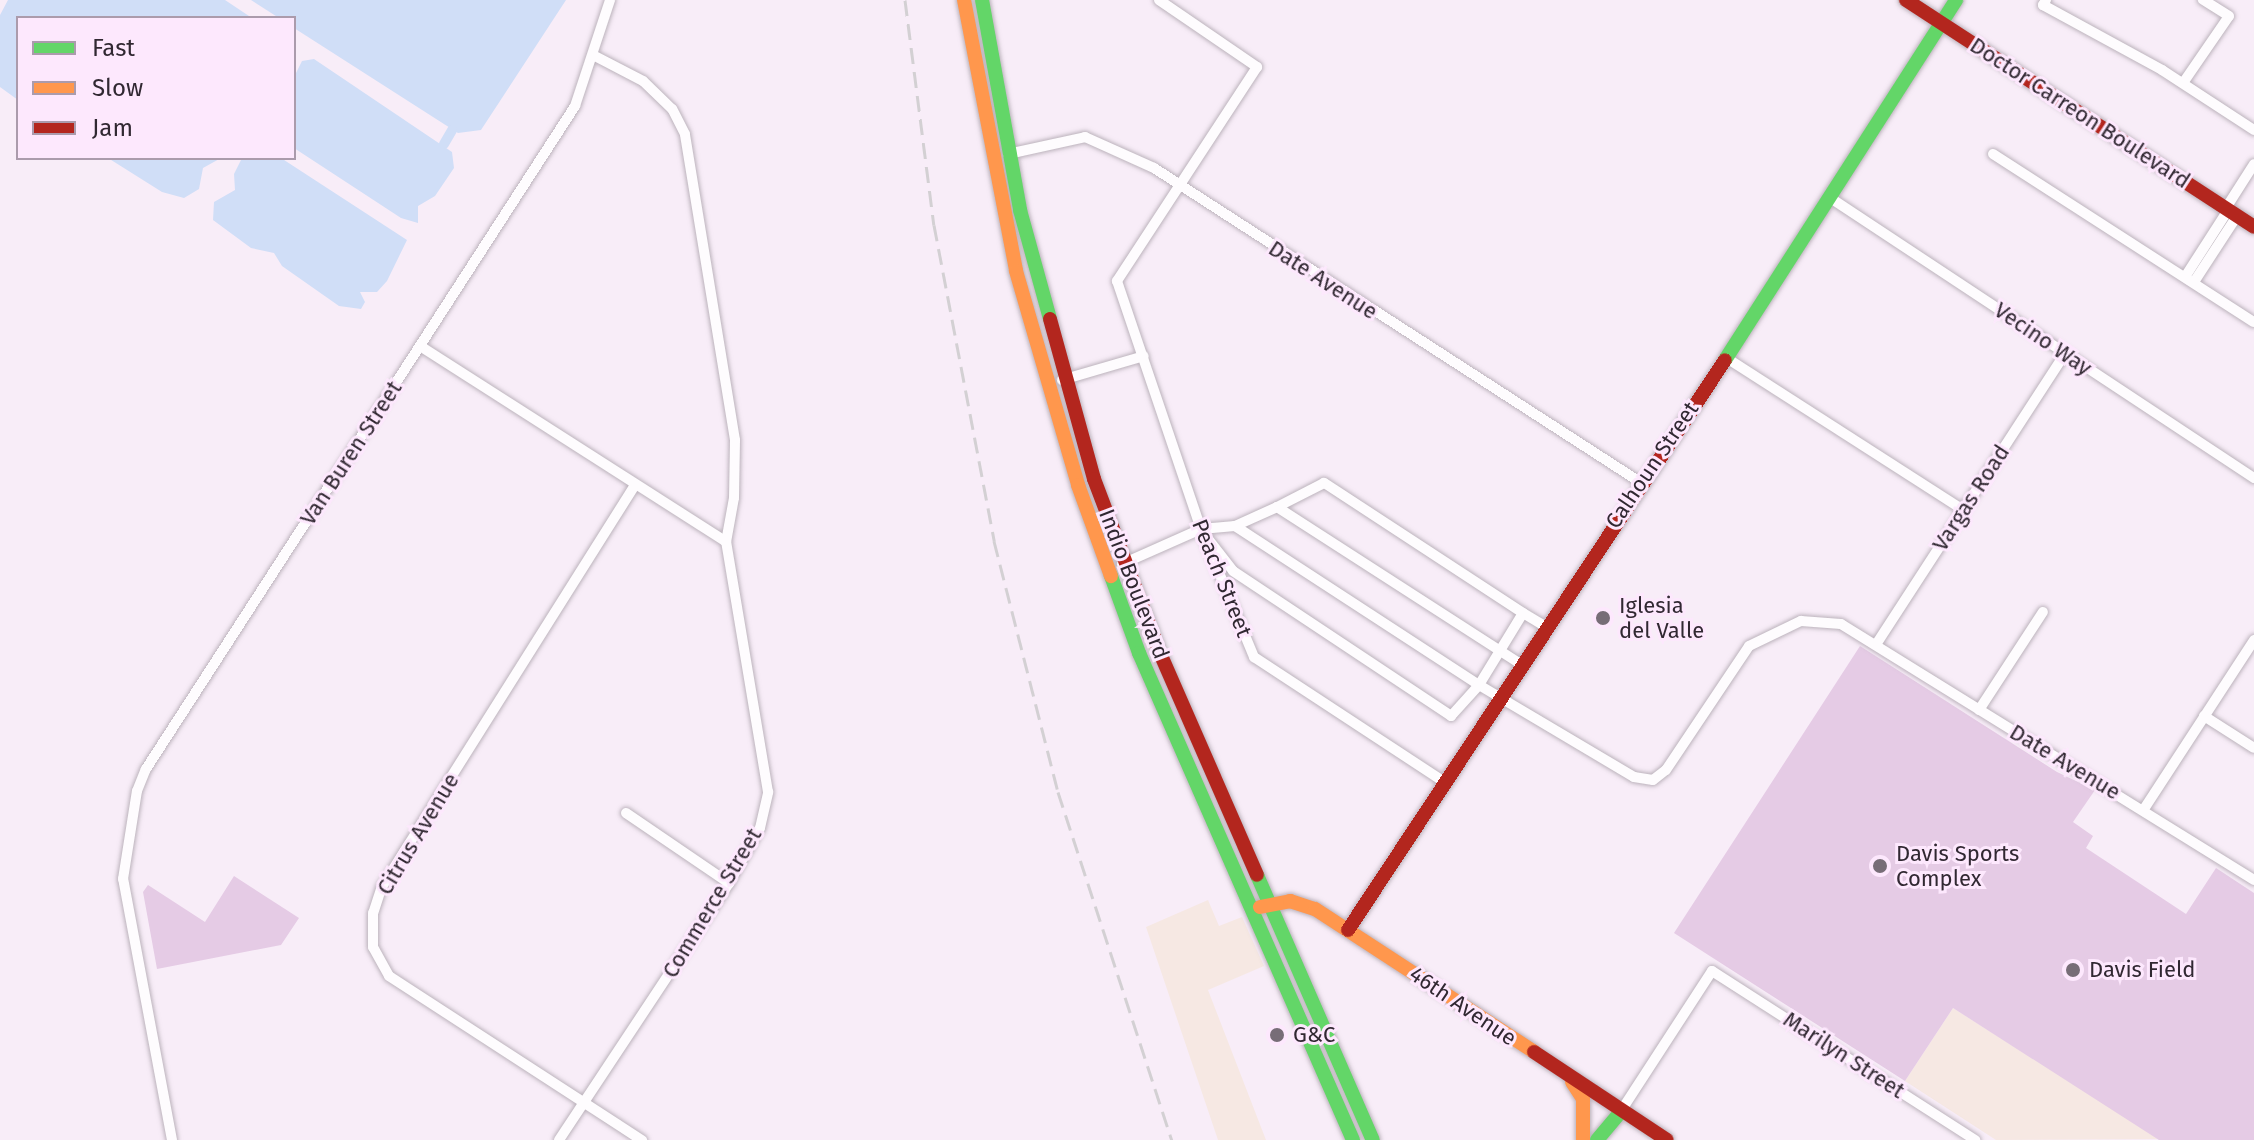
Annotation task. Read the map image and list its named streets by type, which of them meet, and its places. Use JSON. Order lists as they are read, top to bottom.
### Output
{
  "streets": {
    "main road": [
      "Doctor Carreon Boulevard",
      "Calhoun Street",
      "Indio Boulevard",
      "46th Avenue"
    ],
    "street": [
      "Date Avenue",
      "Vecino Way",
      "Van Buren Street",
      "Vargas Road",
      "Peach Street",
      "Citrus Avenue",
      "Commerce Street",
      "Marilyn Street"
    ]
  },
  "crossings": [
    ["Doctor Carreon Boulevard", "Calhoun Street"],
    ["Date Avenue", "Calhoun Street"],
    ["Date Avenue", "Vargas Road"],
    ["Date Avenue", "Peach Street"],
    ["Date Avenue", "Indio Boulevard"],
    ["Vecino Way", "Calhoun Street"],
    ["Vecino Way", "Vargas Road"],
    ["Van Buren Street", "Commerce Street"],
    ["Calhoun Street", "Peach Street"],
    ["Calhoun Street", "46th Avenue"],
    ["Indio Boulevard", "46th Avenue"],
    ["Citrus Avenue", "Commerce Street"],
    ["46th Avenue", "Marilyn Street"]
  ],
  "places": [
    "Iglesia del Valle",
    "Davis Sports Complex",
    "Davis Field",
    "G&C"
  ],
  "legend": ["Fast", "Slow", "Jam"]
}
